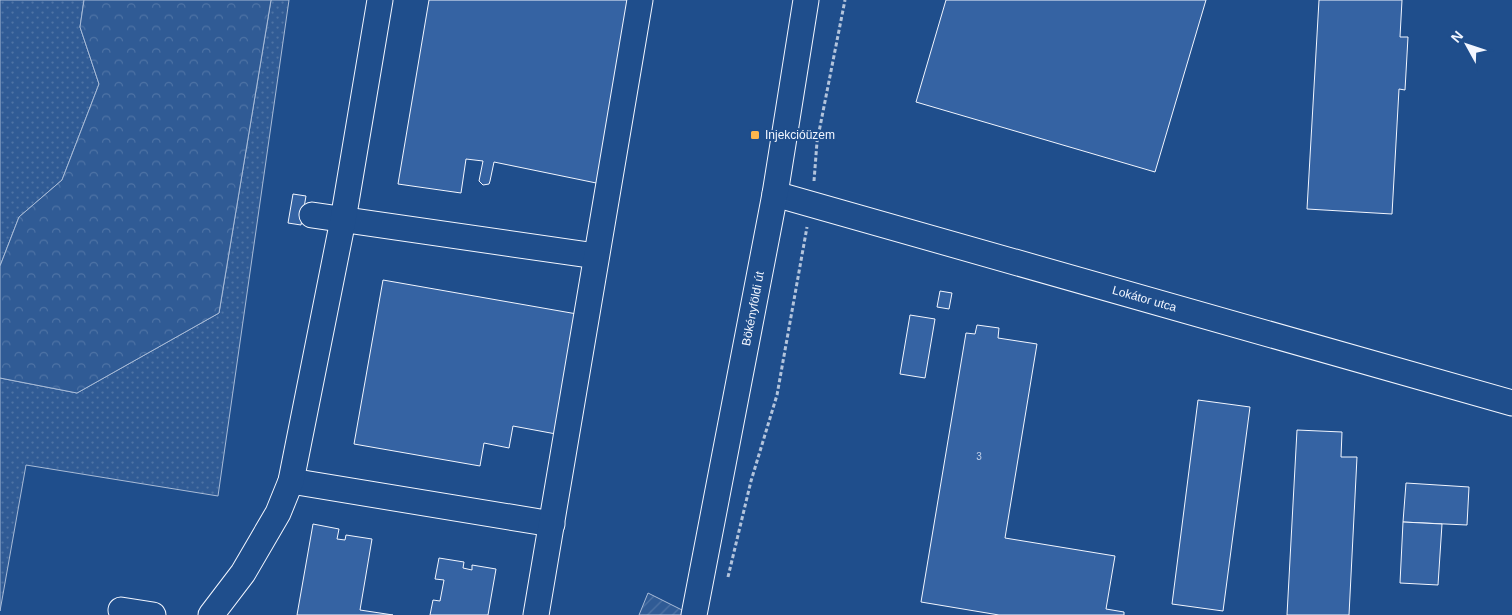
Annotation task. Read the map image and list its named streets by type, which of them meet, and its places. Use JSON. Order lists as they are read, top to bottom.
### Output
{
  "streets": {
    "street": ["Lokátor utca", "Bökényföldi út"]
  },
  "crossings": [
    ["Lokátor utca", "Bökényföldi út"]
  ],
  "places": {
    "transit": ["Injekcióüzem"]
  },
  "house_numbers": ["3"],
  "north": "top left"
}
